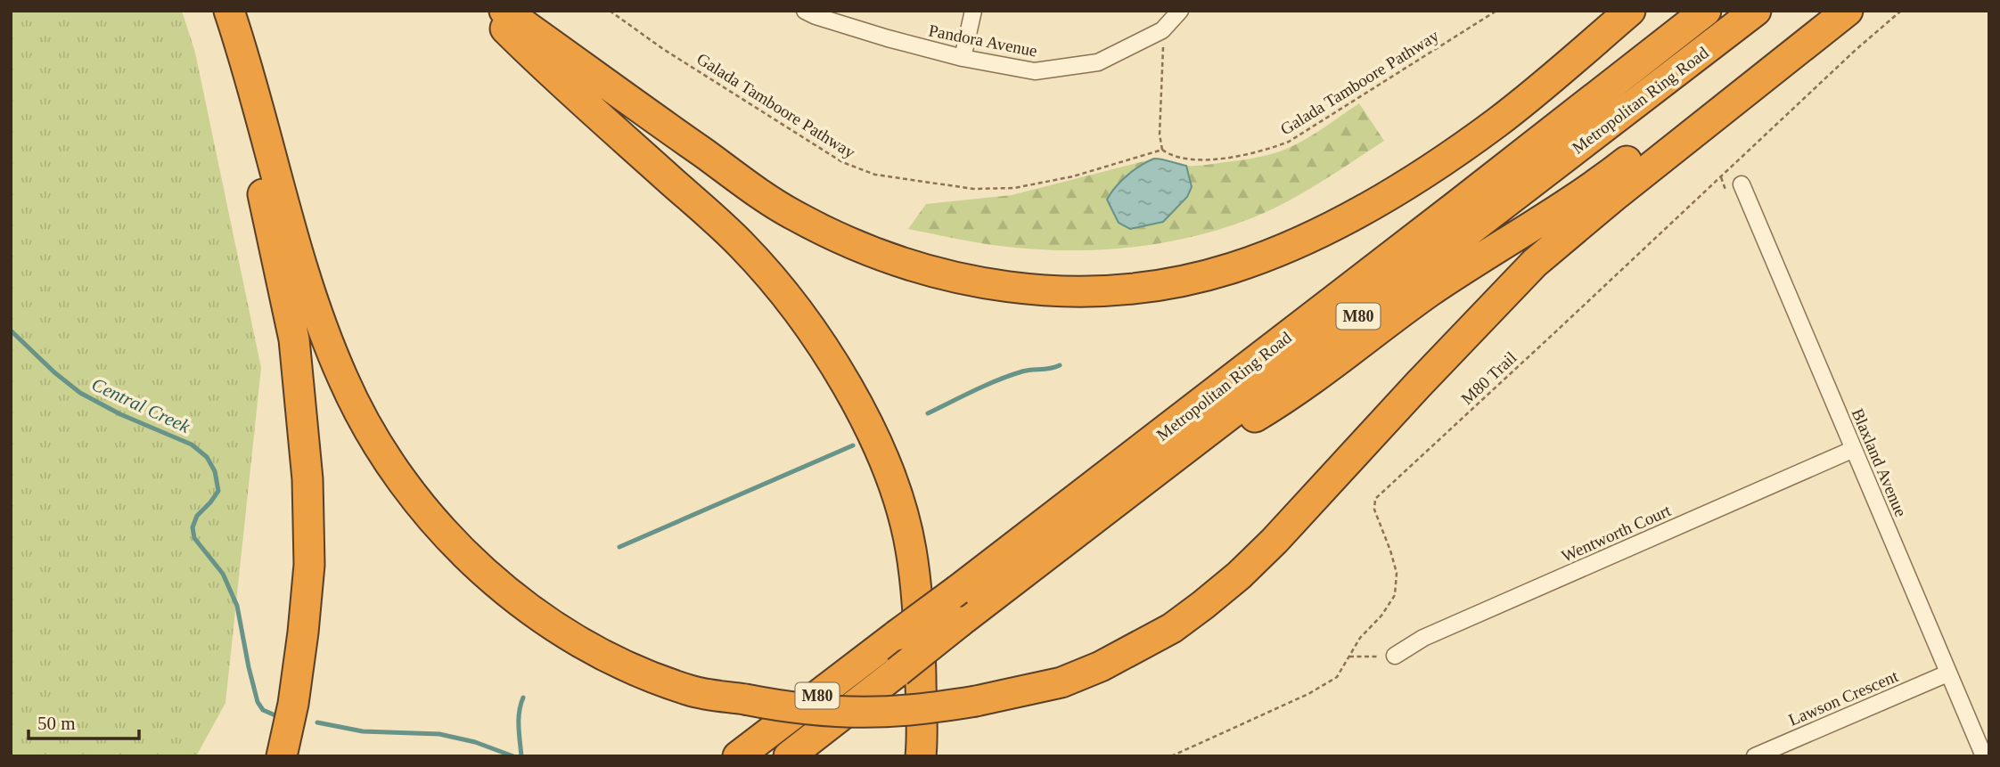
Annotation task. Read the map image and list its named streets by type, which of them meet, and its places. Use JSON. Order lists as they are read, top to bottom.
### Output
{
  "streets": {
    "highway": ["Metropolitan Ring Road", "M80"],
    "street": [
      "Pandora Avenue",
      "Blaxland Avenue",
      "Wentworth Court",
      "Lawson Crescent"
    ],
    "path": ["Galada Tamboore Pathway", "M80 Trail"]
  },
  "crossings": [
    ["Blaxland Avenue", "Wentworth Court"],
    ["Blaxland Avenue", "Lawson Crescent"]
  ],
  "water": ["Central Creek"],
  "scale_bar": "50 m"
}
